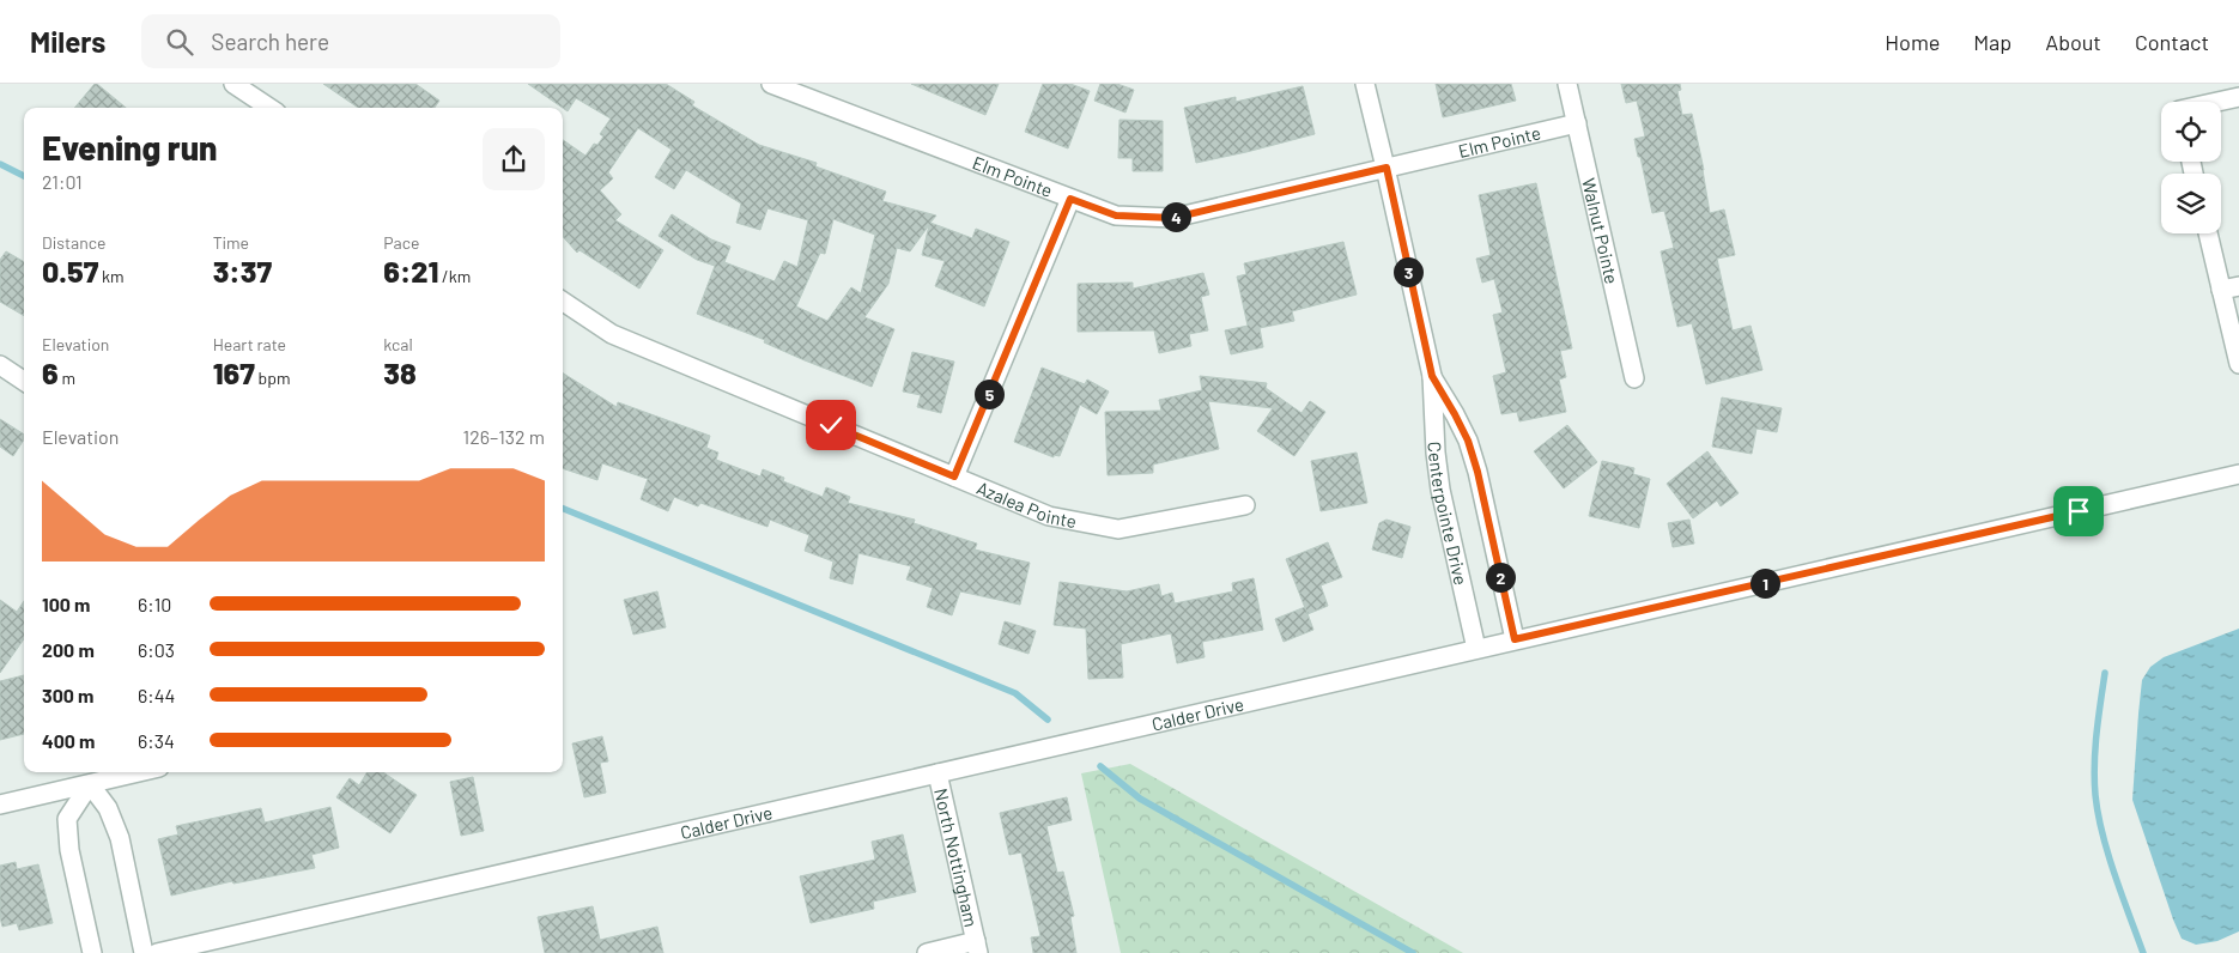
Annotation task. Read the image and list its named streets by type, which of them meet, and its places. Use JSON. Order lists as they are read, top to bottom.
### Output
{
  "streets": {
    "street": [
      "Elm Pointe",
      "Walnut Pointe",
      "Azalea Pointe",
      "Centerpointe Drive",
      "Calder Drive",
      "North Nottingham"
    ]
  },
  "crossings": [
    ["Elm Pointe", "Walnut Pointe"],
    ["Elm Pointe", "Centerpointe Drive"],
    ["Centerpointe Drive", "Calder Drive"],
    ["Calder Drive", "North Nottingham"]
  ],
  "page": {
    "header": "Milers",
    "search": "Search here",
    "nav": [
      "Home",
      "Map",
      "About",
      "Contact"
    ],
    "heading": ["Evening run", "21:01"],
    "pins": [
      "4",
      "3",
      "5",
      "2",
      "1"
    ],
    "stats": [
      ["Distance", "0.57 km"],
      ["Time", "3:37"],
      ["Pace", "6:21 /km"],
      ["Elevation", "6 m"],
      ["Heart rate", "167 bpm"],
      ["kcal", "38"]
    ],
    "chart": ["Elevation", "126–132 m"],
    "list": [
      {
        "name": "100 m",
        "note": "6:10"
      },
      {
        "name": "200 m",
        "note": "6:03"
      },
      {
        "name": "300 m",
        "note": "6:44"
      },
      {
        "name": "400 m",
        "note": "6:34"
      }
    ]
  }
}
